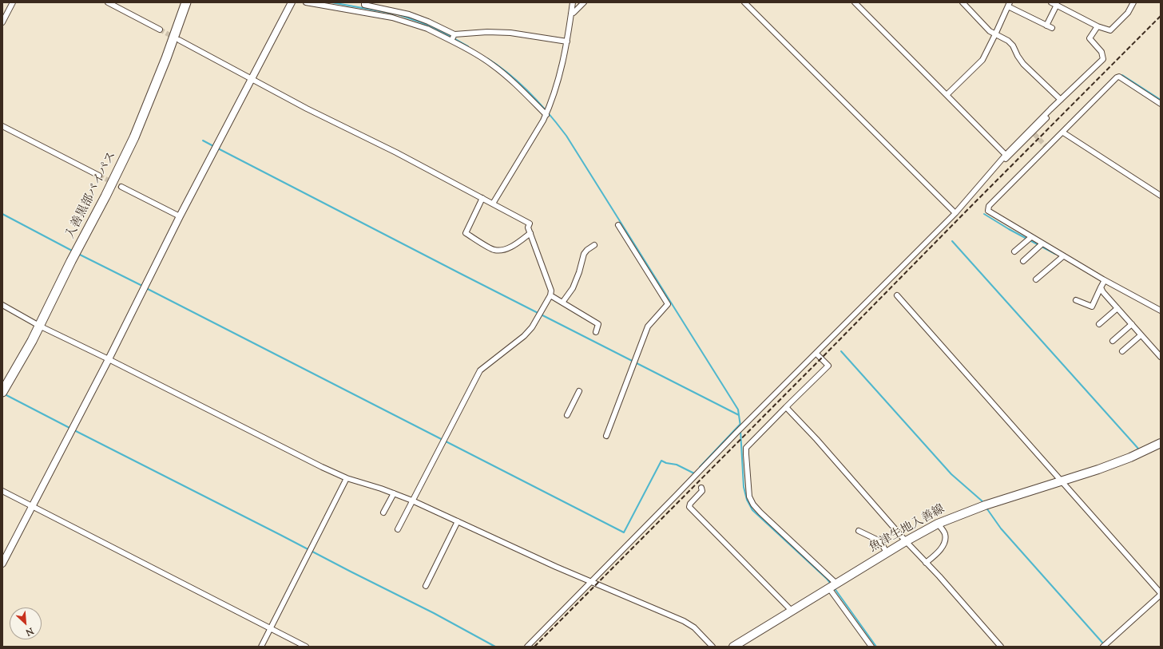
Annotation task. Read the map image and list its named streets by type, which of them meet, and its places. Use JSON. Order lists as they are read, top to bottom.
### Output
{
  "streets": {
    "highway": ["入善黒部バイパス"],
    "main road": ["魚津生地入善線"]
  },
  "north": "bottom right"
}
